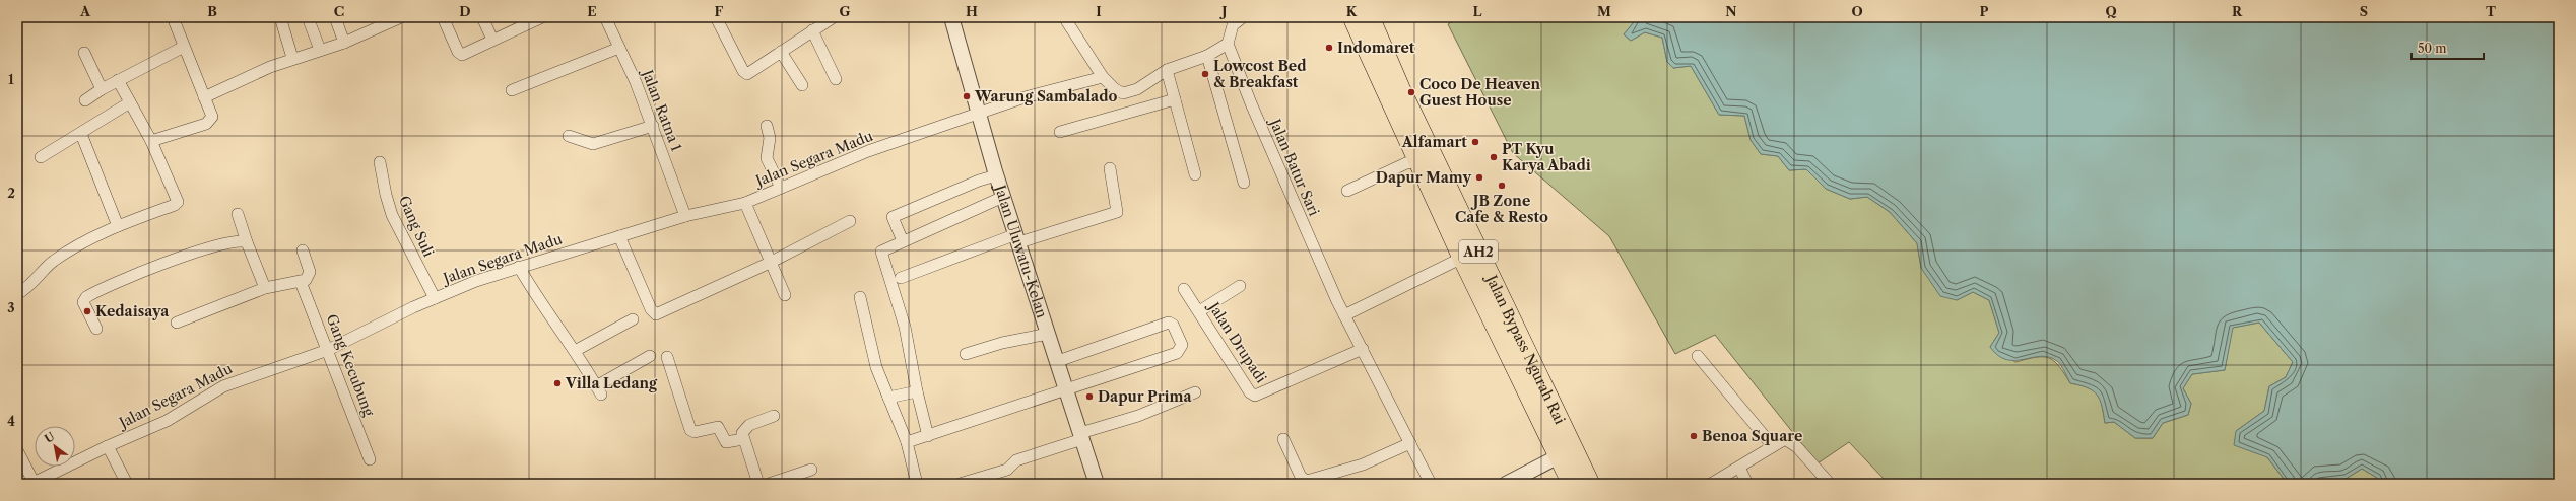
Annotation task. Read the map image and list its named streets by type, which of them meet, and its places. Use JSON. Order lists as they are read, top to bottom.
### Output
{
  "streets": {
    "highway": ["AH2", "Jalan Bypass Ngurah Rai"],
    "street": [
      "Jalan Ratna 1",
      "Jalan Segara Madu",
      "Jalan Batur Sari",
      "Gang Suli",
      "Jalan Uluwatu-Kelan",
      "Jalan Drupadi",
      "Gang Kecubung"
    ]
  },
  "crossings": [
    ["Jalan Ratna 1", "Jalan Segara Madu"],
    ["Jalan Segara Madu", "Gang Suli"],
    ["Jalan Segara Madu", "Jalan Uluwatu-Kelan"],
    ["Jalan Segara Madu", "Gang Kecubung"]
  ],
  "places": [
    "Indomaret",
    "Lowcost Bed & Breakfast",
    "Coco De Heaven Guest House",
    "Warung Sambalado",
    "Alfamart",
    "PT Kyu Karya Abadi",
    "Dapur Mamy",
    "JB Zone Cafe & Resto",
    "Kedaisaya",
    "Villa Ledang",
    "Dapur Prima",
    "Benoa Square"
  ],
  "scale_bar": "50 m",
  "north": "top left",
  "grid": {
    "columns": [
      "A",
      "B",
      "C",
      "D",
      "E",
      "F",
      "G",
      "H",
      "I",
      "J",
      "K",
      "L",
      "M",
      "N",
      "O",
      "P",
      "Q",
      "R",
      "S",
      "T"
    ],
    "rows": [
      "1",
      "2",
      "3",
      "4"
    ]
  }
}
